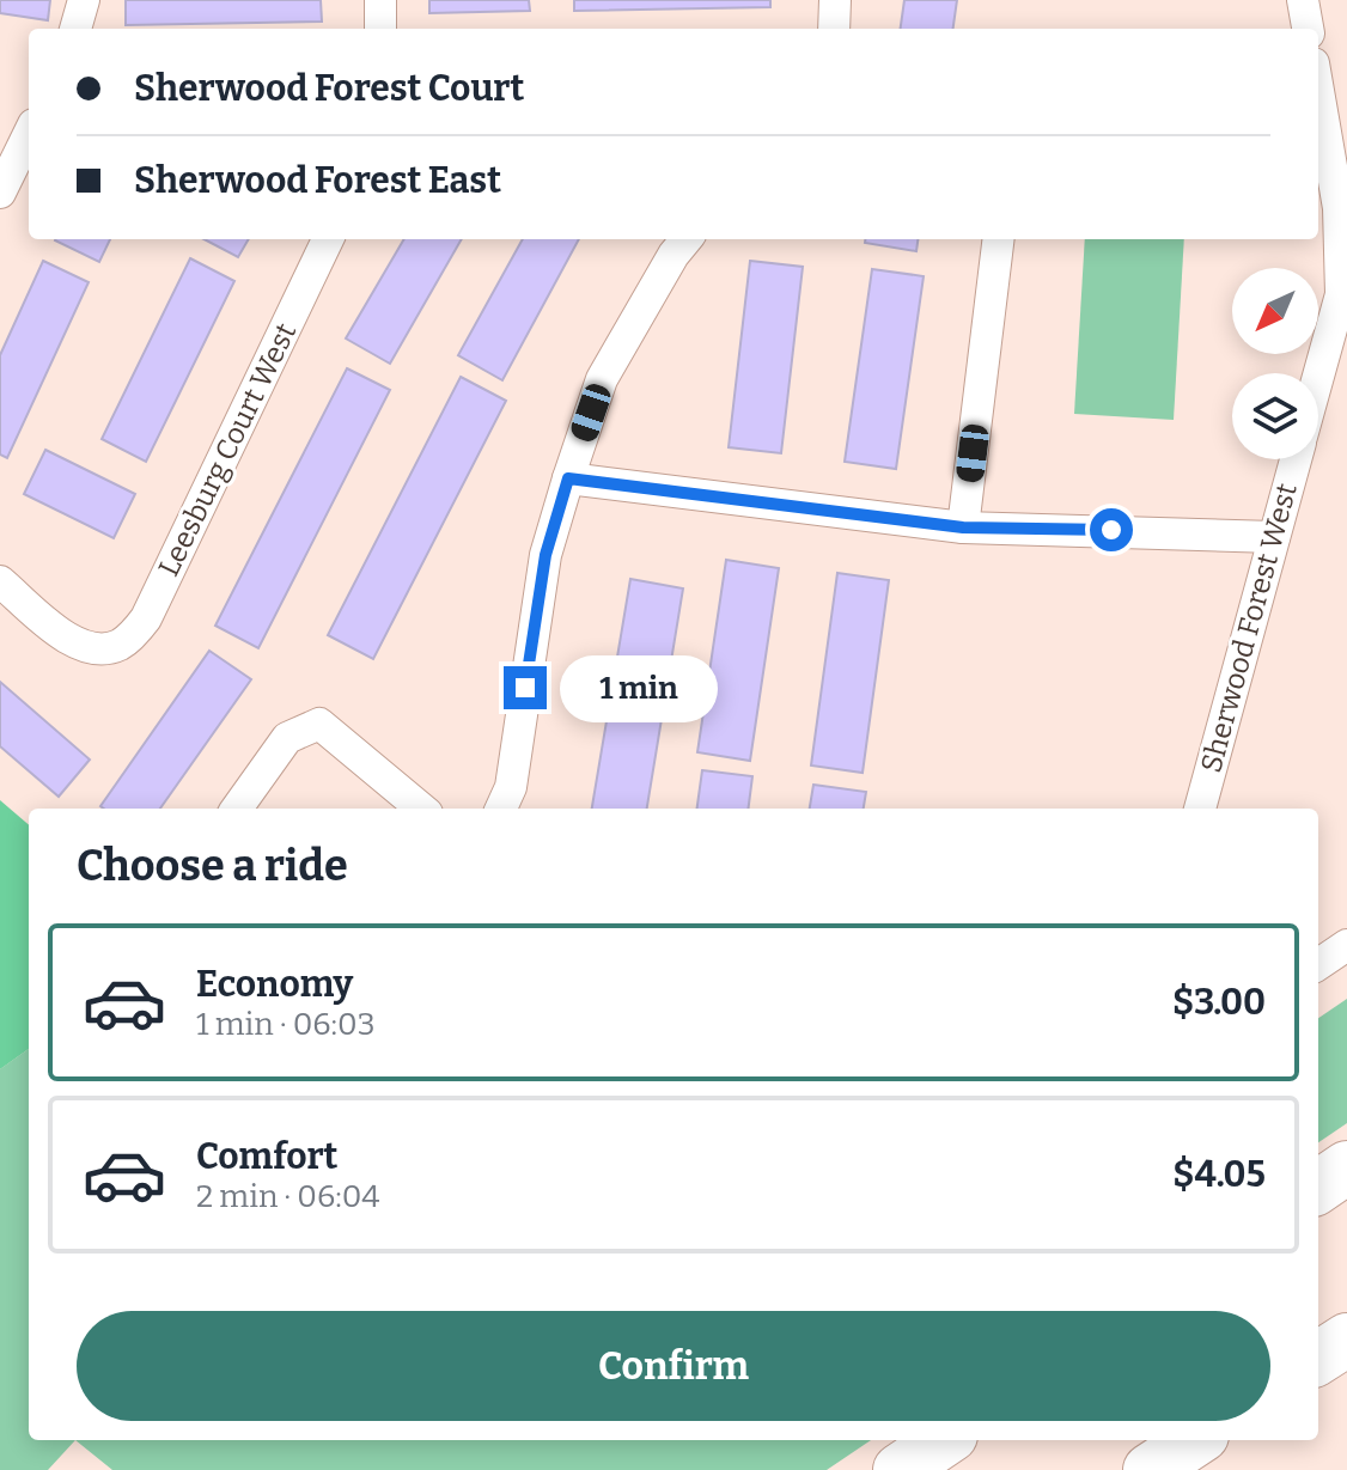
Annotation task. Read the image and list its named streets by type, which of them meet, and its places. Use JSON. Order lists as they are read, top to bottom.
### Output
{
  "streets": {
    "street": ["Leesburg Court West", "Sherwood Forest West"]
  },
  "north": "bottom left",
  "page": {
    "banner": ["Sherwood Forest Court", "Sherwood Forest East"],
    "bubble": "1 min",
    "heading": "Choose a ride",
    "list": [
      {
        "name": "Economy",
        "note": "1 min · 06:03",
        "value": "$3.00"
      },
      {
        "name": "Comfort",
        "note": "2 min · 06:04",
        "value": "$4.05"
      }
    ],
    "buttons": "Confirm"
  }
}
